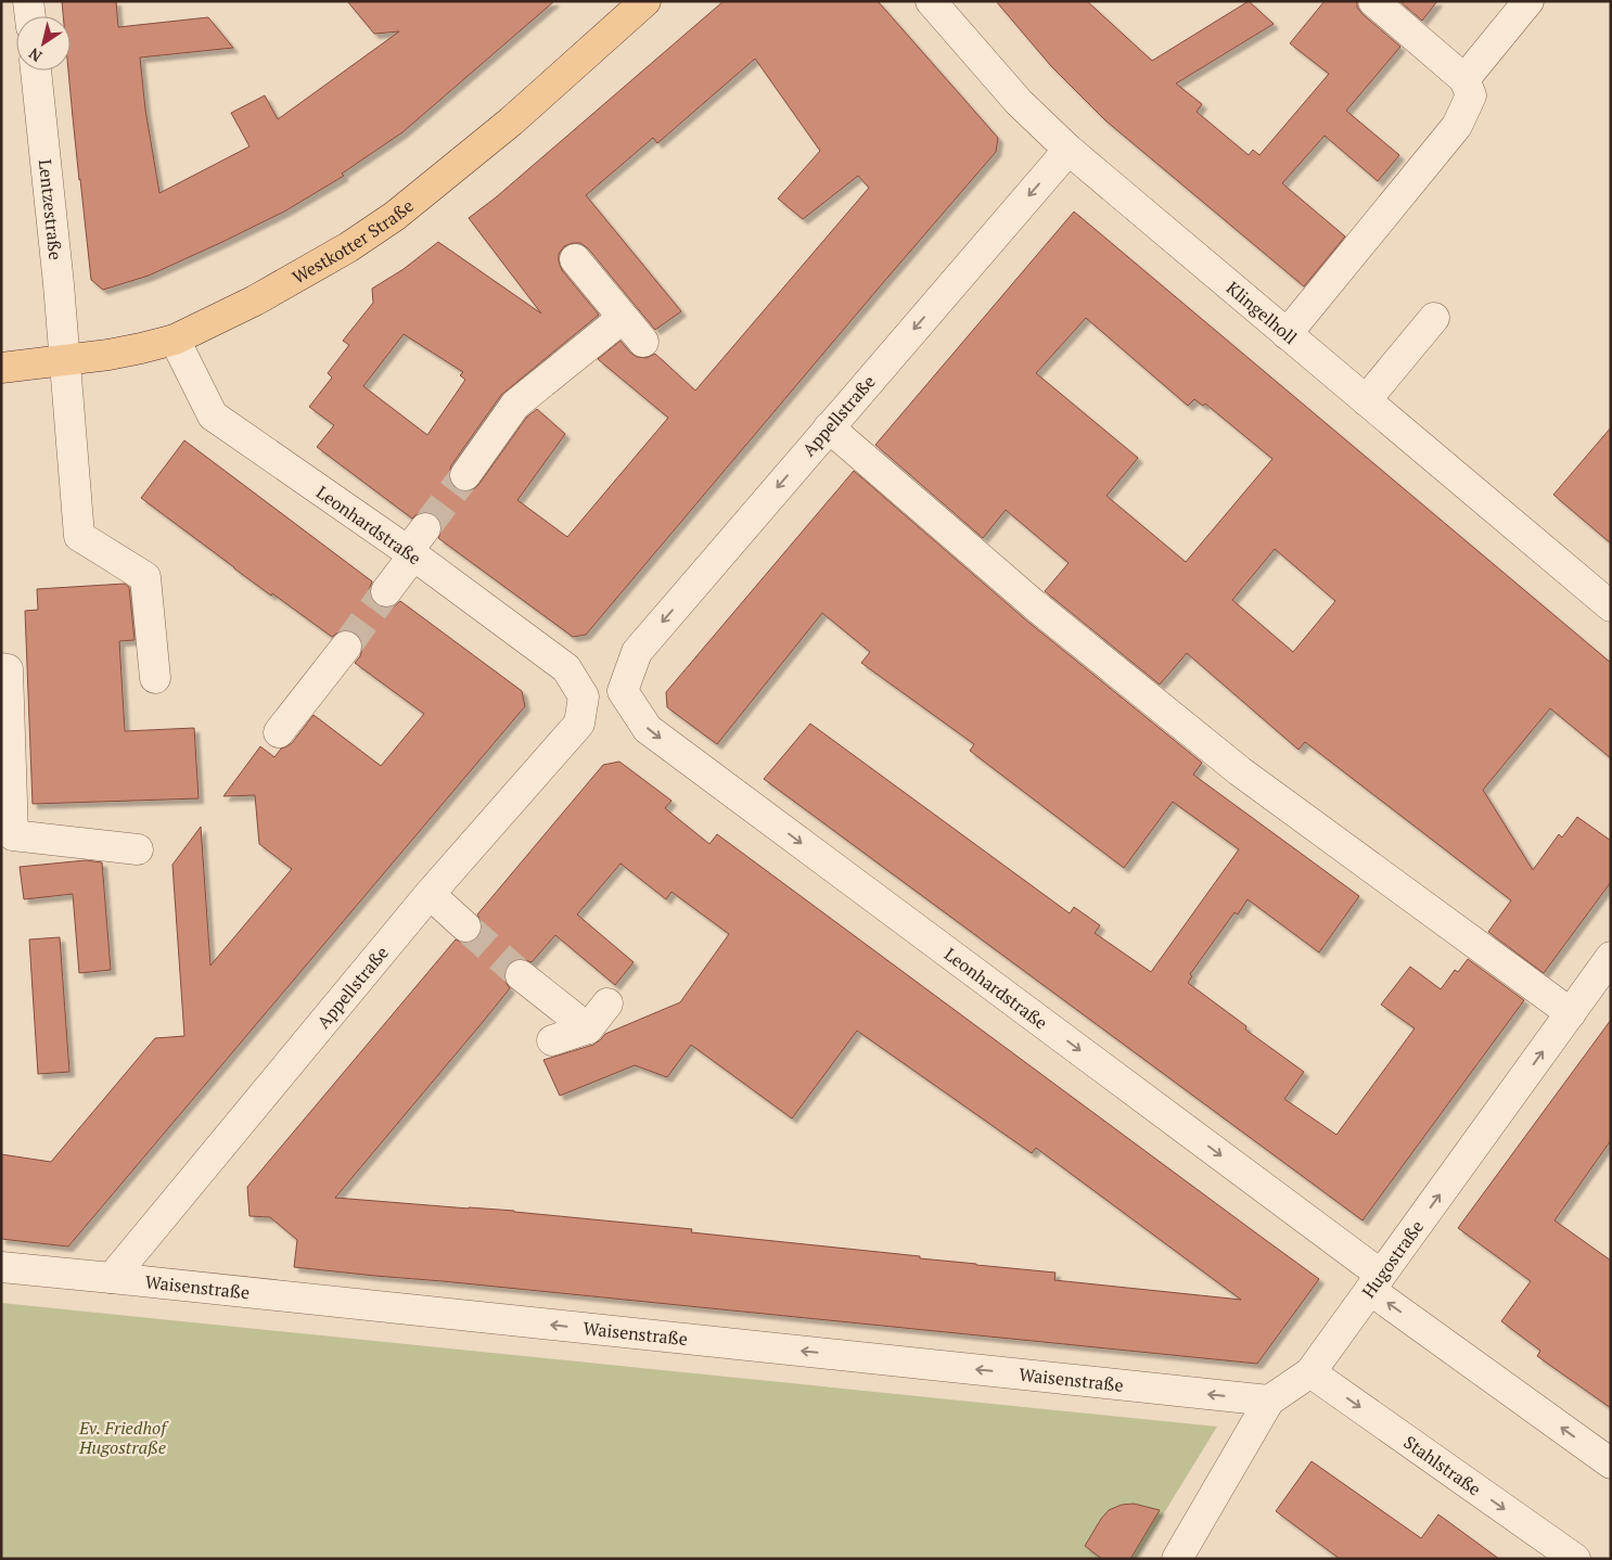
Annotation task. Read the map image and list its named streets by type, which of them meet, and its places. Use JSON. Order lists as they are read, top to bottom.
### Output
{
  "streets": {
    "main road": ["Westkotter Straße"],
    "street": [
      "Lentzestraße",
      "Klingelholl",
      "Appellstraße",
      "Leonhardstraße",
      "Hugostraße",
      "Waisenstraße",
      "Stahlstraße"
    ]
  },
  "crossings": [
    ["Lentzestraße", "Westkotter Straße"],
    ["Westkotter Straße", "Leonhardstraße"],
    ["Klingelholl", "Appellstraße"],
    ["Appellstraße", "Leonhardstraße"],
    ["Appellstraße", "Waisenstraße"],
    ["Leonhardstraße", "Hugostraße"],
    ["Hugostraße", "Waisenstraße"],
    ["Hugostraße", "Stahlstraße"]
  ],
  "one_way": ["Leonhardstraße", "Hugostraße", "Waisenstraße"],
  "parks": ["Ev. Friedhof Hugostraße"],
  "north": "bottom left"
}
